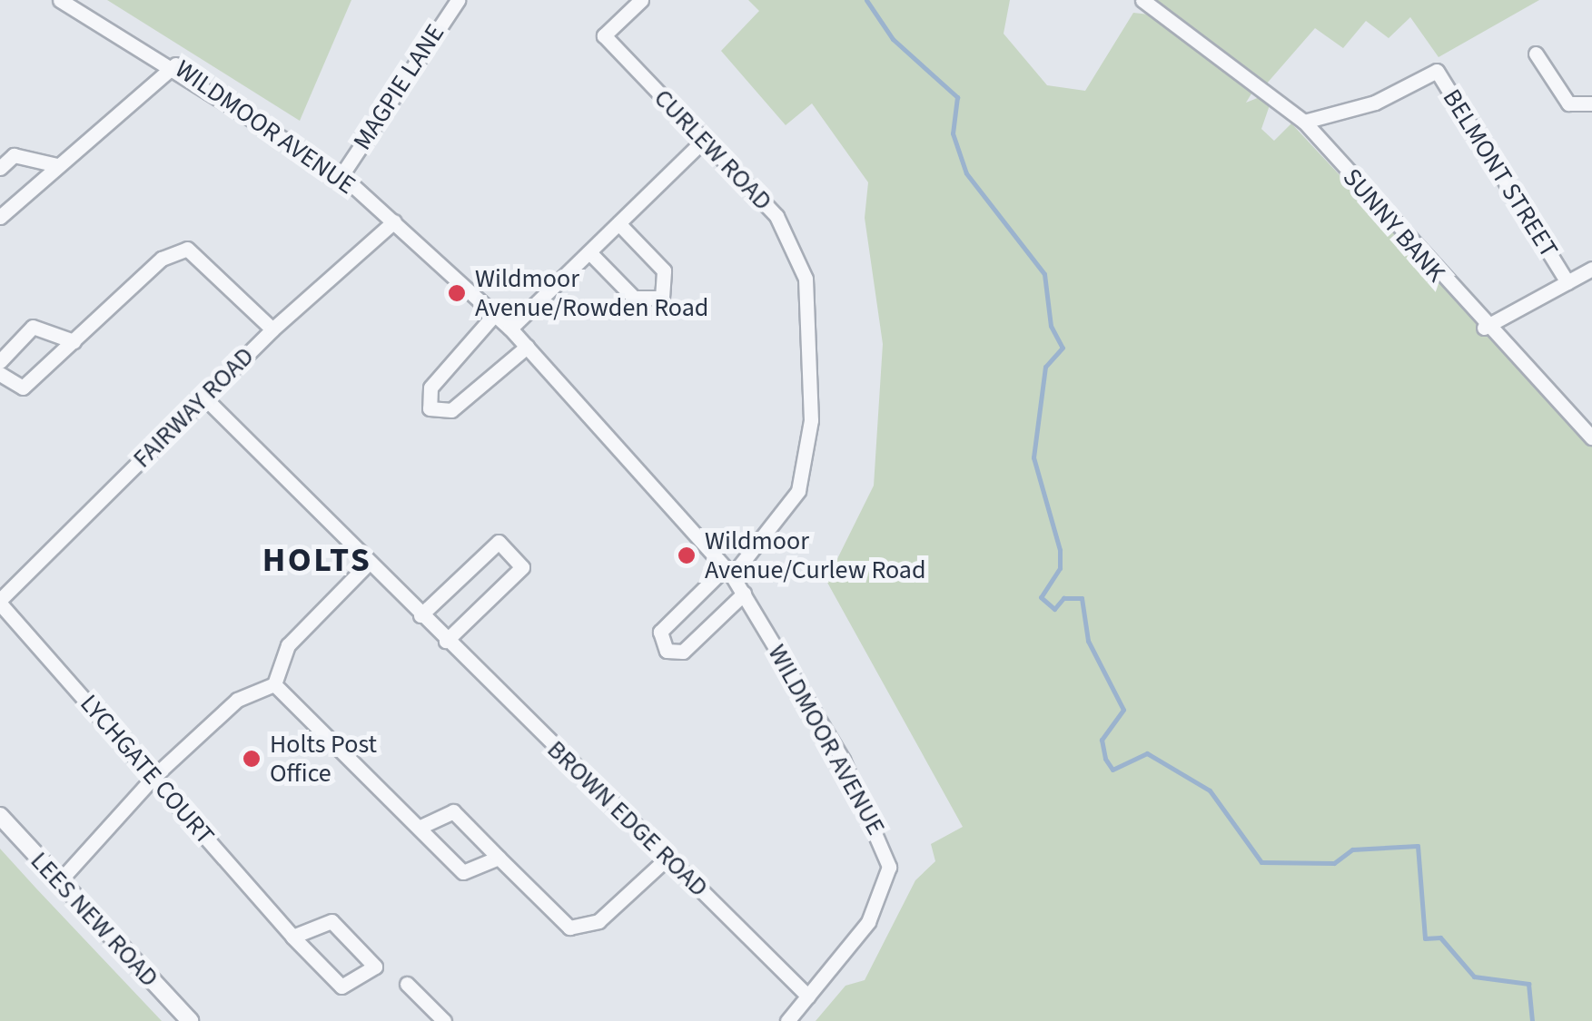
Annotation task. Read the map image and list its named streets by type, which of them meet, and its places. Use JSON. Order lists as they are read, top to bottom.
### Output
{
  "streets": {
    "street": [
      "MAGPIE LANE",
      "WILDMOOR AVENUE",
      "CURLEW ROAD",
      "BELMONT STREET",
      "SUNNY BANK",
      "FAIRWAY ROAD",
      "LYCHGATE COURT",
      "BROWN EDGE ROAD",
      "LEES NEW ROAD"
    ]
  },
  "crossings": [
    ["MAGPIE LANE", "WILDMOOR AVENUE"],
    ["WILDMOOR AVENUE", "CURLEW ROAD"],
    ["WILDMOOR AVENUE", "FAIRWAY ROAD"],
    ["WILDMOOR AVENUE", "BROWN EDGE ROAD"],
    ["BELMONT STREET", "SUNNY BANK"],
    ["FAIRWAY ROAD", "LYCHGATE COURT"],
    ["FAIRWAY ROAD", "BROWN EDGE ROAD"]
  ],
  "districts": ["HOLTS"],
  "places": ["Wildmoor Avenue/Rowden Road", "Wildmoor Avenue/Curlew Road", "Holts Post Office"]
}
